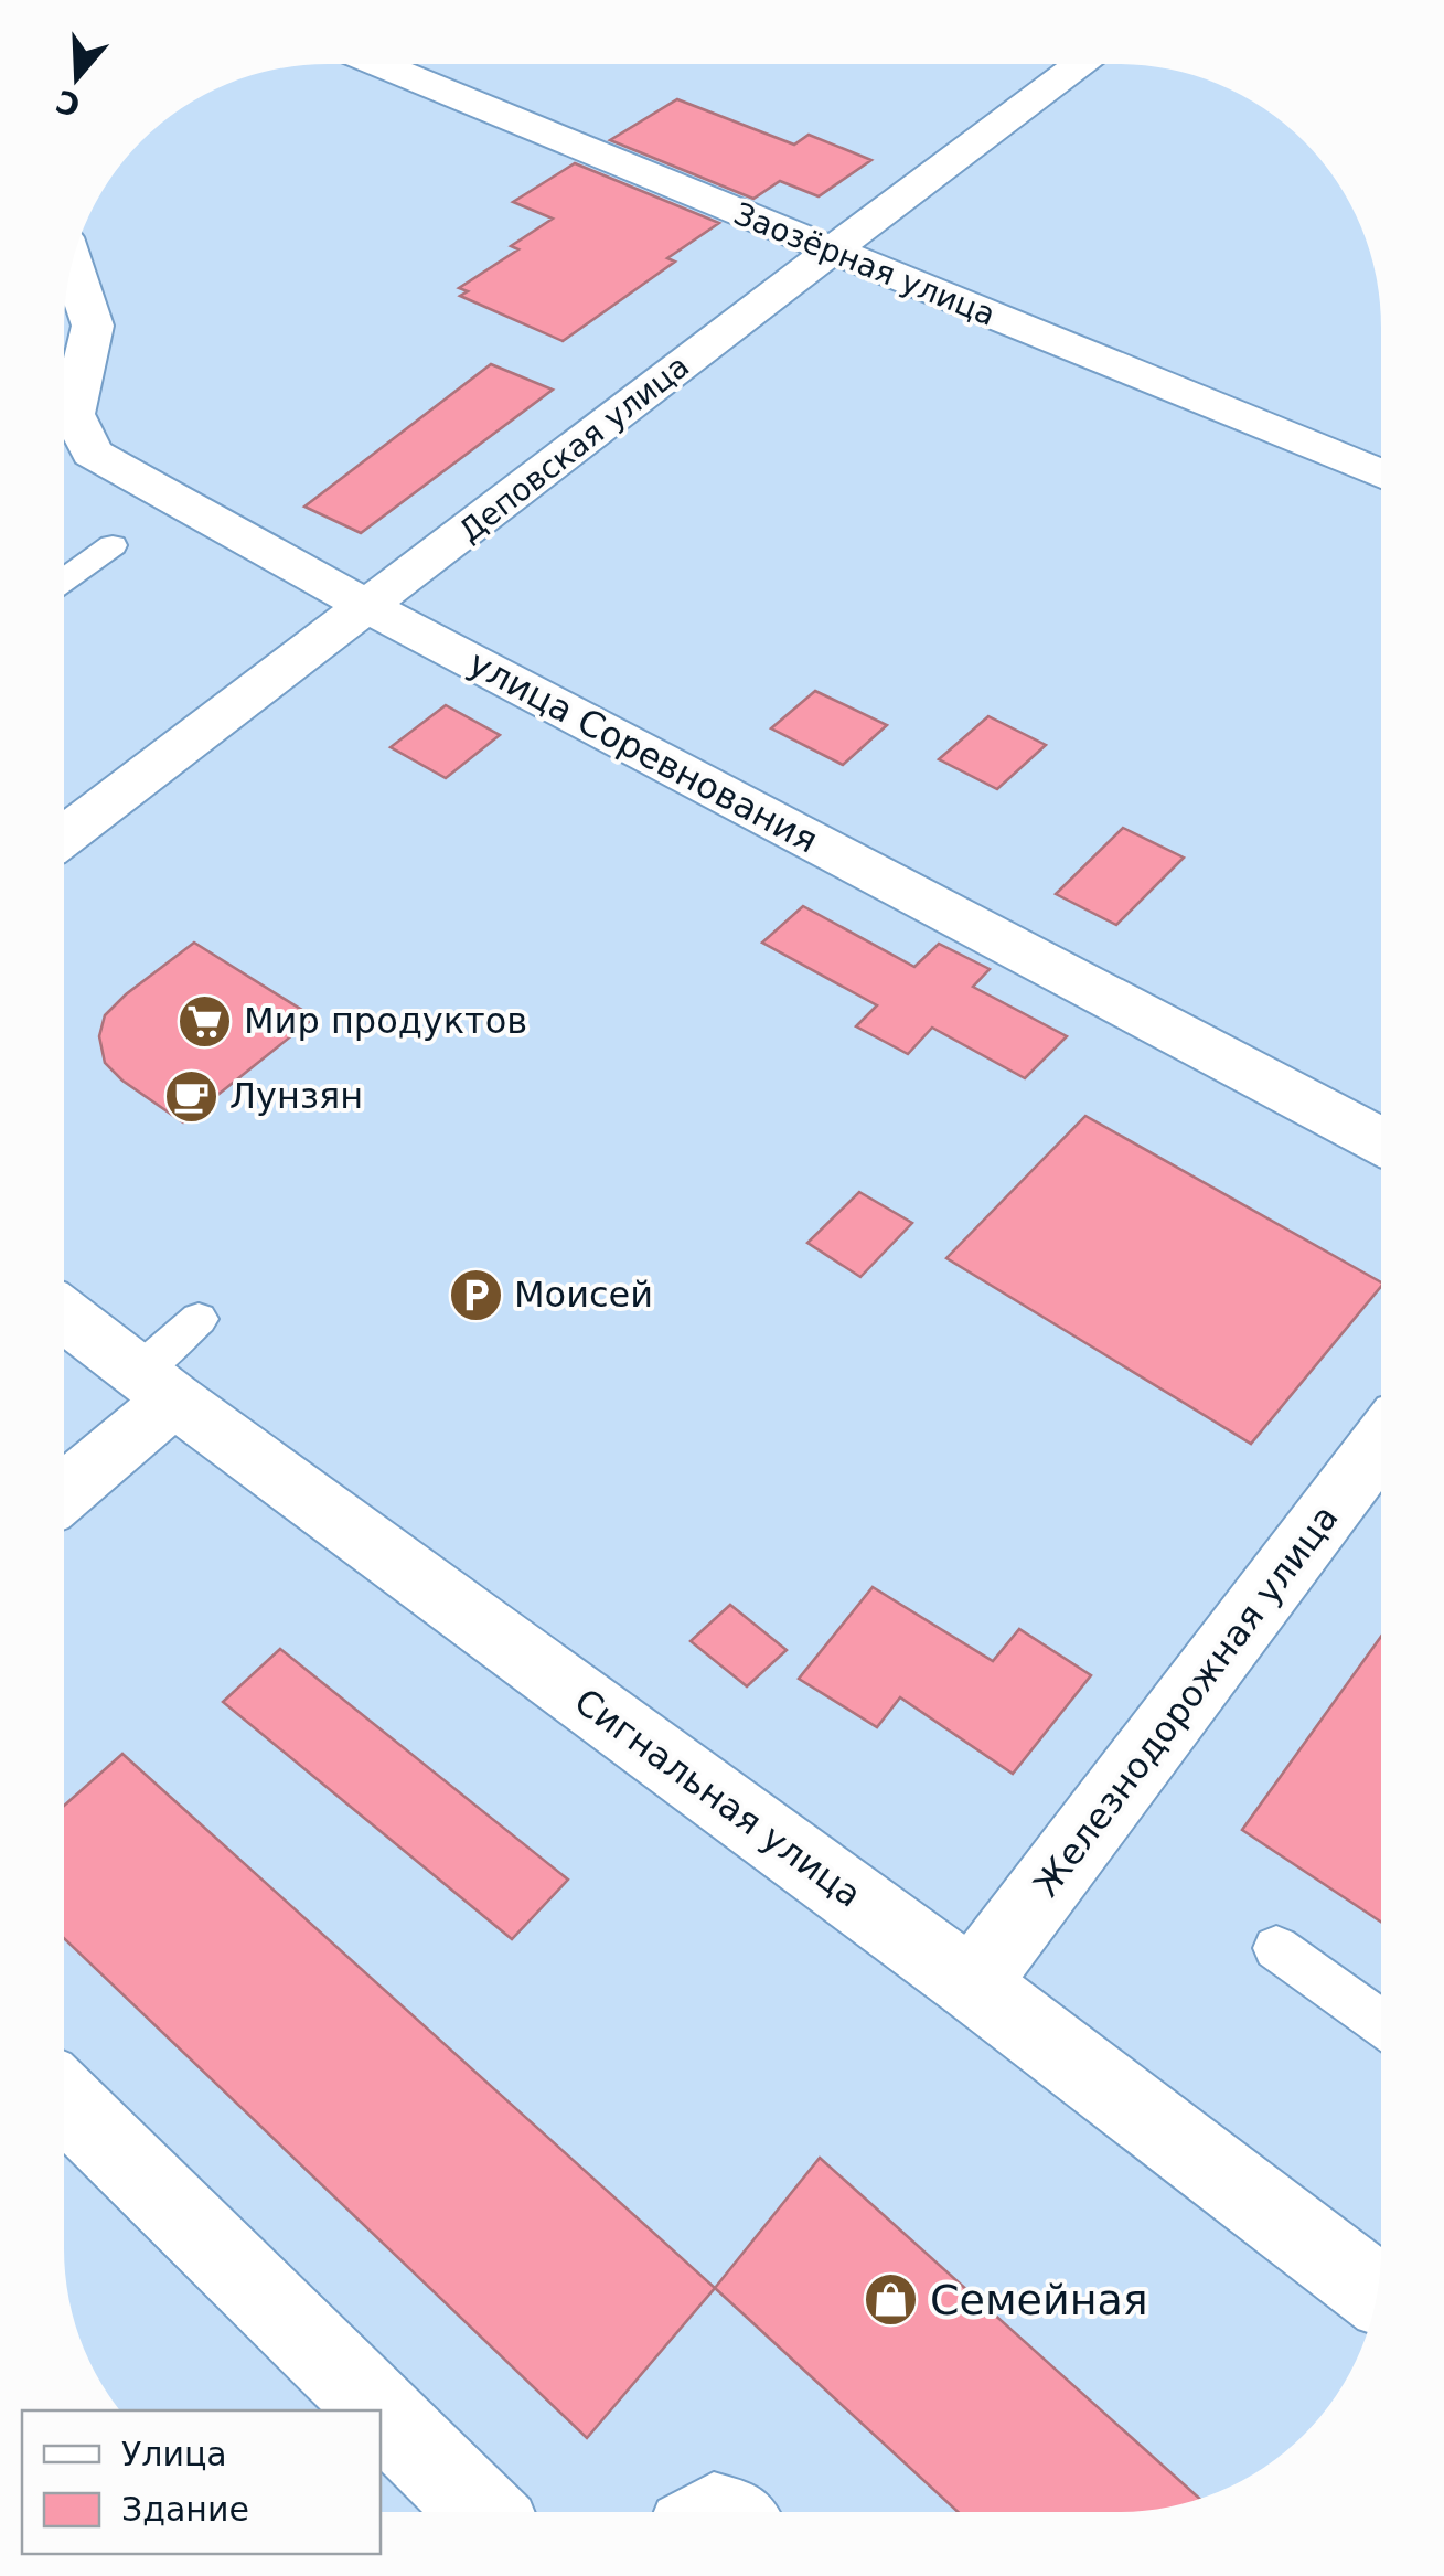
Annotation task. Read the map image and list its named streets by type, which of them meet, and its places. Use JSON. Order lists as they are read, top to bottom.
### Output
{
  "streets": {
    "street": [
      "Заозёрная улица",
      "Деповская улица",
      "улица Соревнования",
      "Железнодорожная улица",
      "Сигнальная улица"
    ]
  },
  "crossings": [
    ["Заозёрная улица", "Деповская улица"],
    ["Деповская улица", "улица Соревнования"],
    ["Железнодорожная улица", "Сигнальная улица"]
  ],
  "places": {
    "supermarket": ["Мир продуктов"],
    "cafe": ["Лунзян"],
    "parking": ["Моисей"],
    "shop": ["Семейная"]
  },
  "legend": ["Улица", "Здание"],
  "north": "bottom"
}
